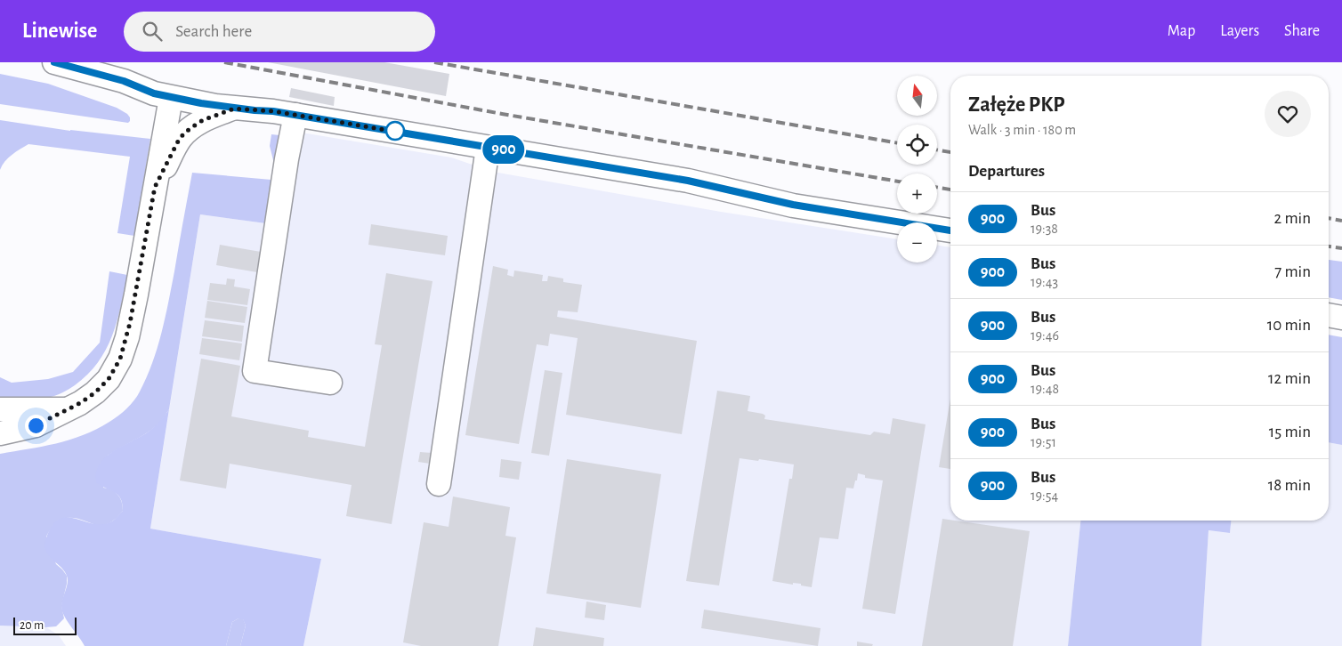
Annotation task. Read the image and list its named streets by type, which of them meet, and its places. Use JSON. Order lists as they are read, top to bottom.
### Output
{
  "lines": ["bus line 900"],
  "scale_bar": "20 m",
  "north": "top",
  "page": {
    "header": "Linewise",
    "search": "Search here",
    "nav": ["Map", "Layers", "Share"],
    "on_map": "900",
    "map_buttons": ["+", "−"],
    "heading": [
      ["Załęże PKP", "Walk · 3 min · 180 m"],
      "Departures"
    ],
    "list": [
      {
        "mark": "900",
        "name": "Bus",
        "note": "19:38",
        "value": "2 min"
      },
      {
        "mark": "900",
        "name": "Bus",
        "note": "19:43",
        "value": "7 min"
      },
      {
        "mark": "900",
        "name": "Bus",
        "note": "19:46",
        "value": "10 min"
      },
      {
        "mark": "900",
        "name": "Bus",
        "note": "19:48",
        "value": "12 min"
      },
      {
        "mark": "900",
        "name": "Bus",
        "note": "19:51",
        "value": "15 min"
      },
      {
        "mark": "900",
        "name": "Bus",
        "note": "19:54",
        "value": "18 min"
      }
    ],
    "scale": "20 m"
  }
}
